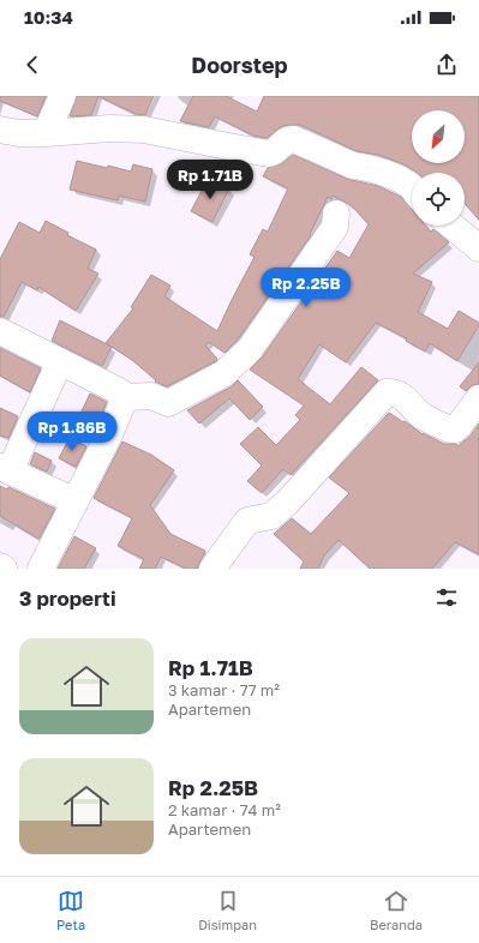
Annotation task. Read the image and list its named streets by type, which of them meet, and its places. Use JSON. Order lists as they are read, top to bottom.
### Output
{
  "north": "bottom left",
  "page": {
    "status": "10:34",
    "header": "Doorstep",
    "price": ["Rp 1.71B", "Rp 2.25B", "Rp 1.86B"],
    "heading": "3 properti",
    "list": [
      {
        "name": "Rp 1.71B",
        "note": "3 kamar · 77 m² · Apartemen"
      },
      {
        "name": "Rp 2.25B",
        "note": "2 kamar · 74 m² · Apartemen"
      }
    ],
    "tabs": ["Peta", "Disimpan", "Beranda"]
  }
}
